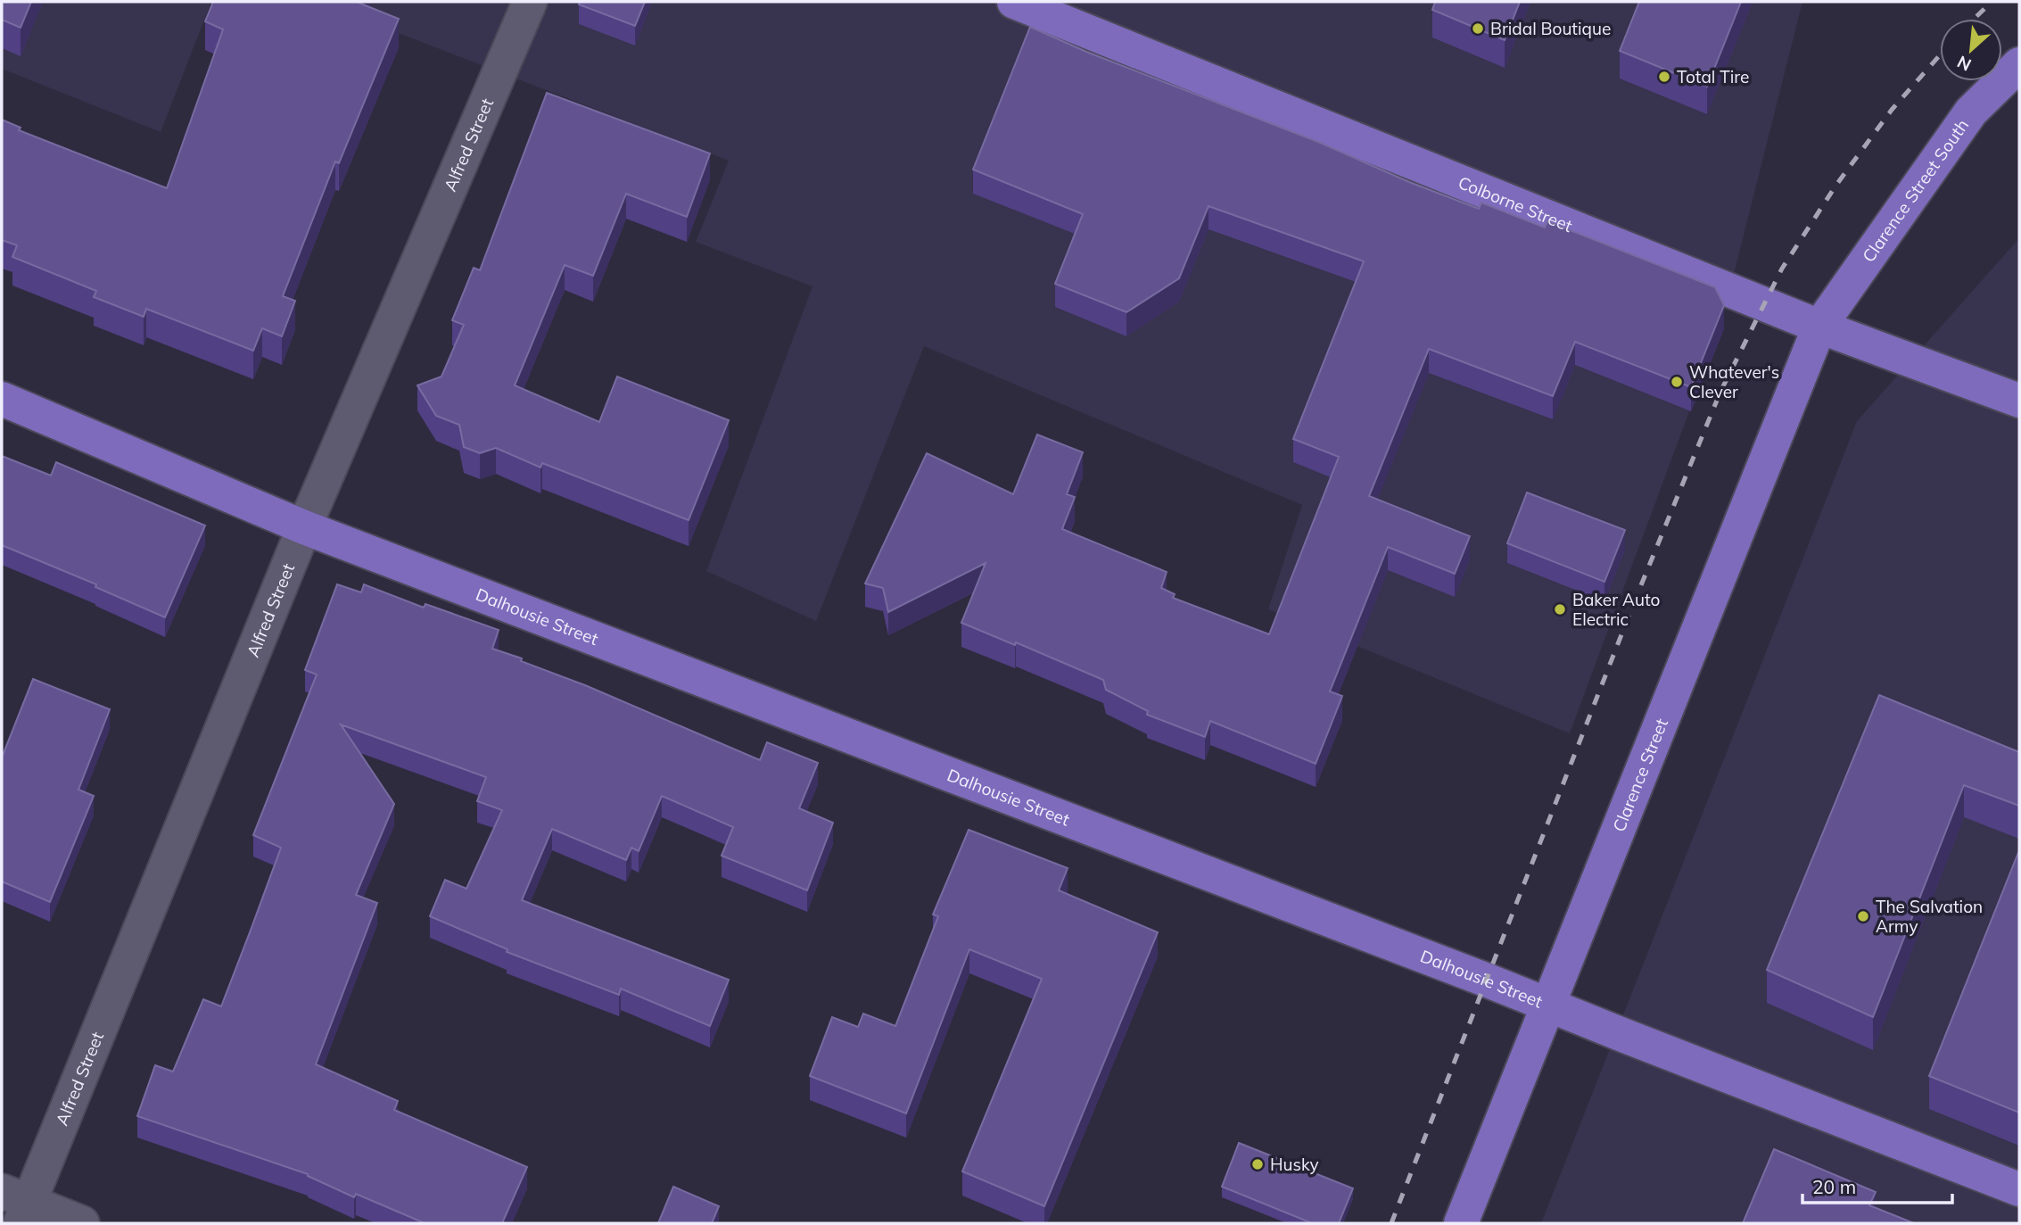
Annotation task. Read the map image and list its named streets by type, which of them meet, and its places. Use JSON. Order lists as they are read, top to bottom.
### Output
{
  "streets": {
    "main road": [
      "Clarence Street South",
      "Colborne Street",
      "Dalhousie Street",
      "Clarence Street"
    ],
    "street": ["Alfred Street"]
  },
  "crossings": [
    ["Alfred Street", "Dalhousie Street"],
    ["Clarence Street South", "Colborne Street"],
    ["Clarence Street South", "Clarence Street"],
    ["Colborne Street", "Clarence Street"],
    ["Dalhousie Street", "Clarence Street"]
  ],
  "places": [
    "Bridal Boutique",
    "Total Tire",
    "Whatever's Clever",
    "Baker Auto Electric",
    "The Salvation Army",
    "Husky"
  ],
  "scale_bar": "20 m",
  "north": "bottom left"
}
